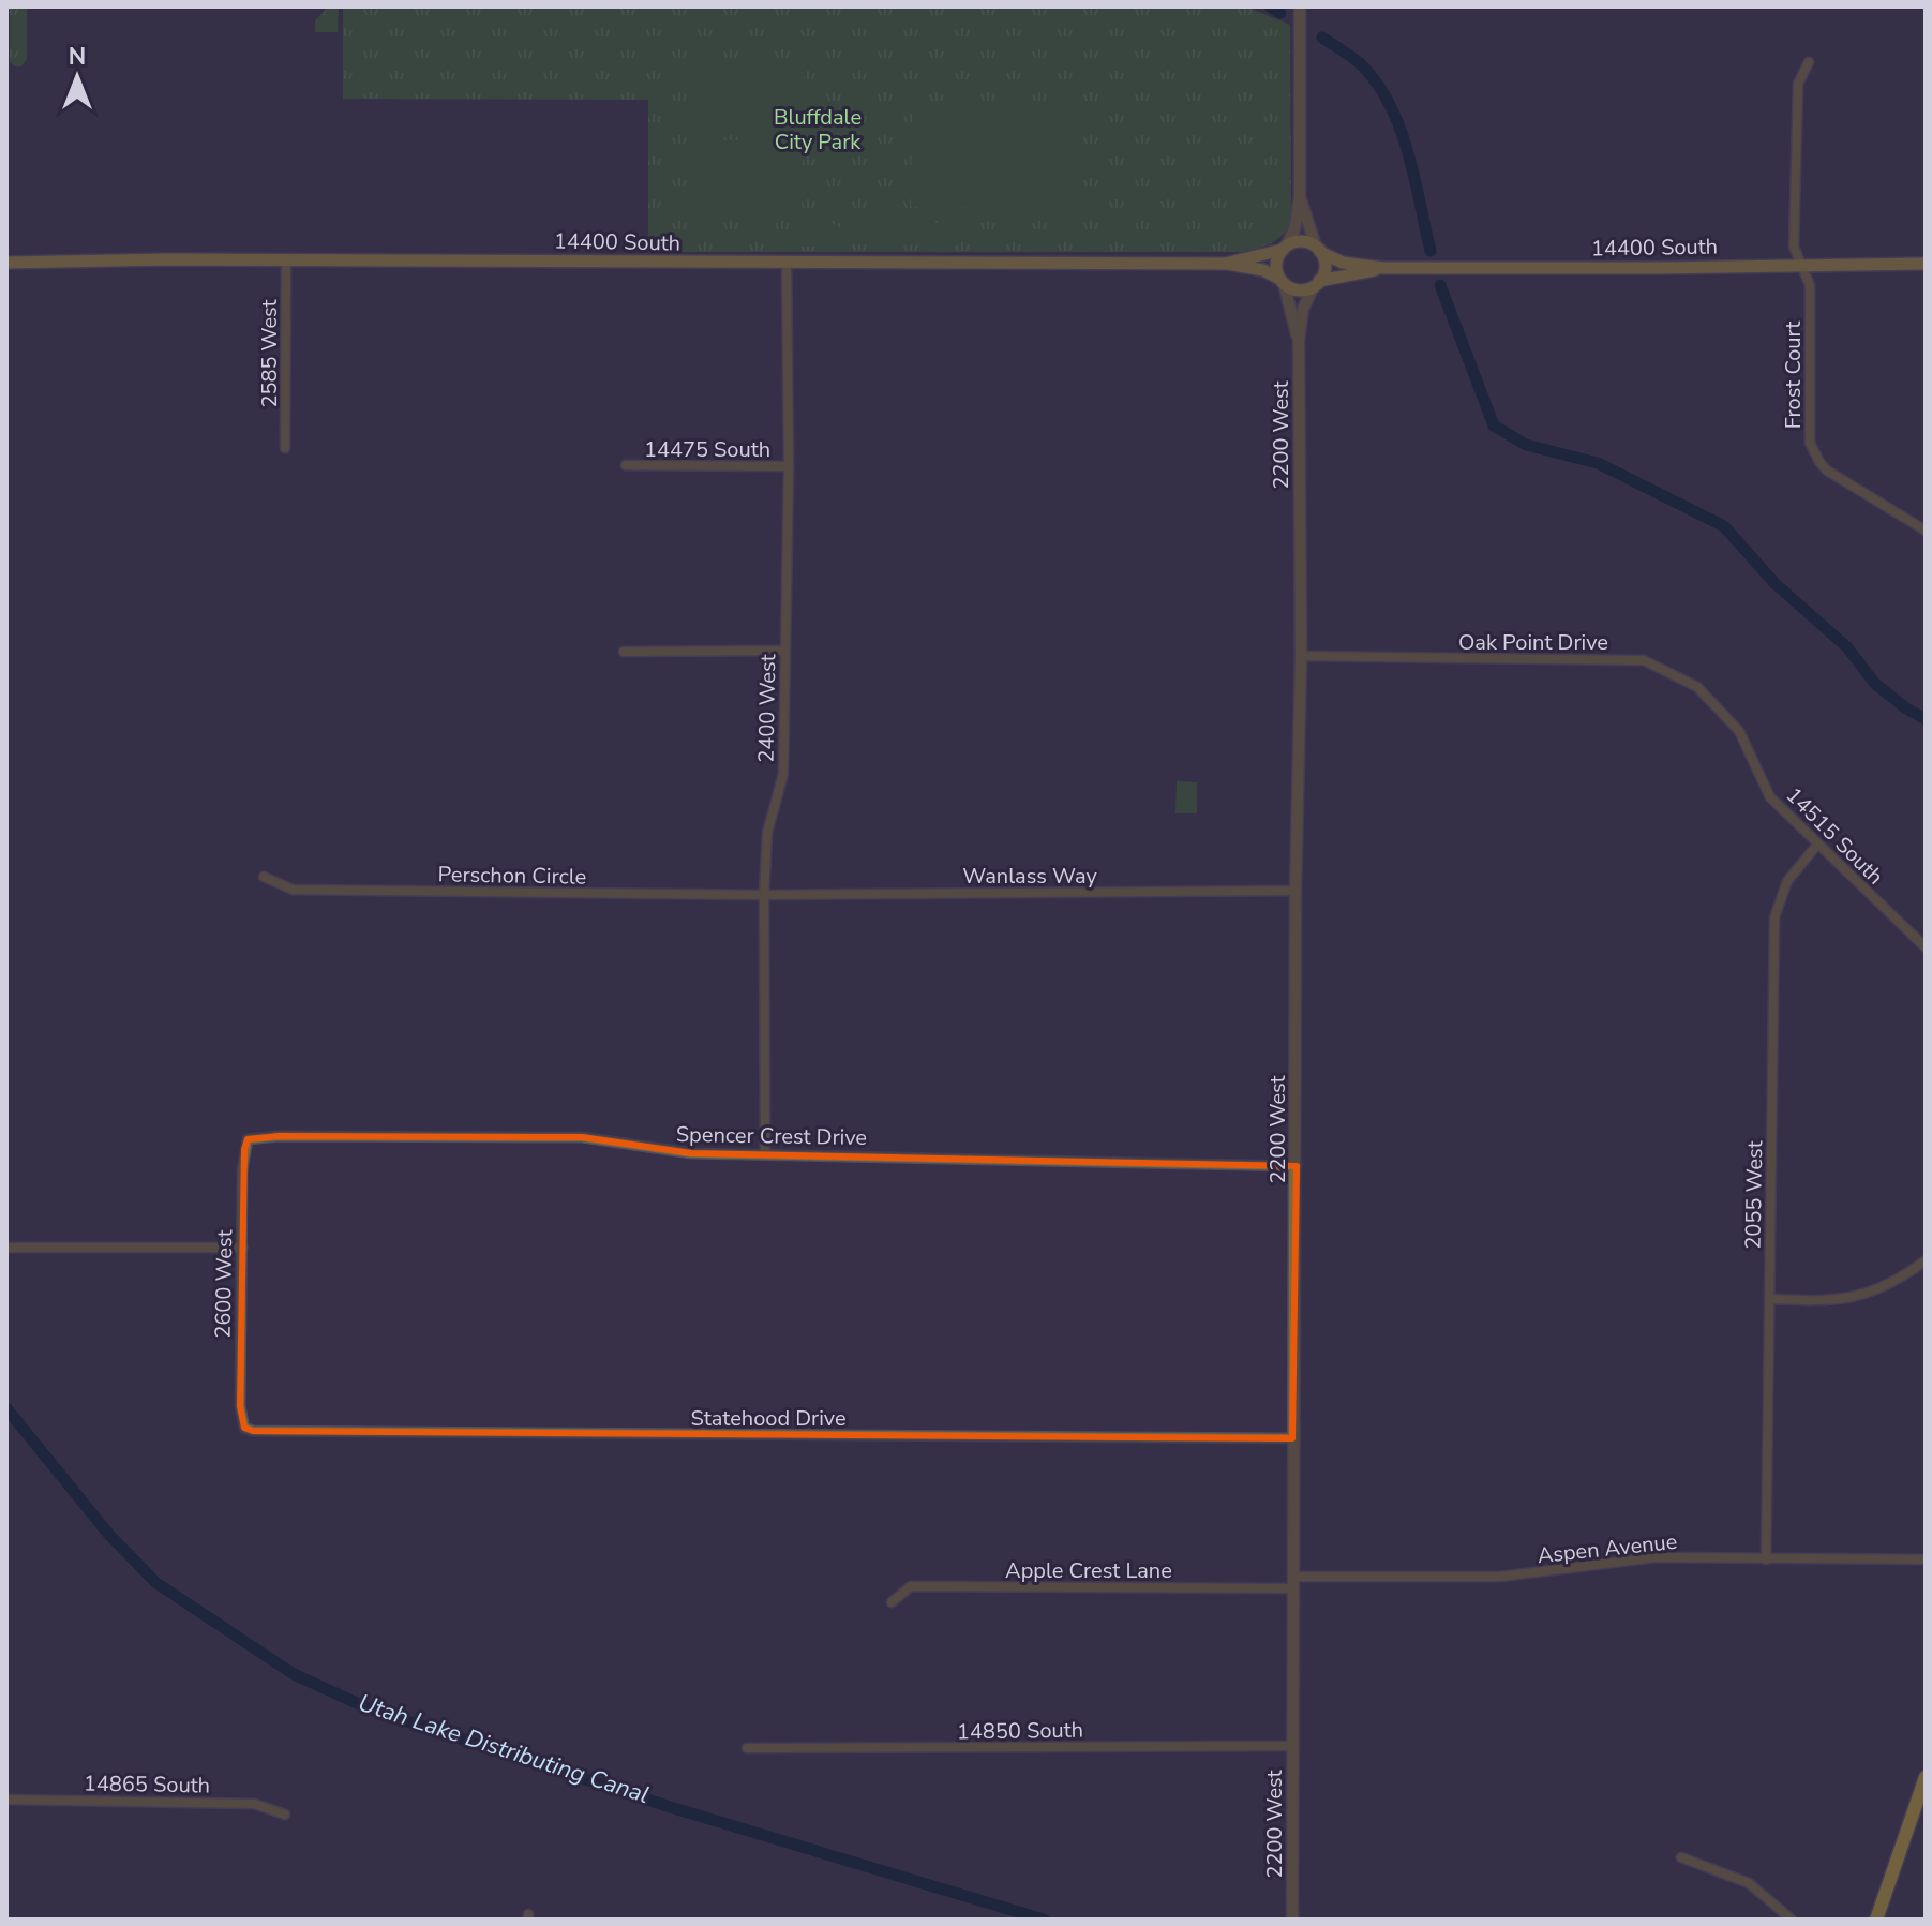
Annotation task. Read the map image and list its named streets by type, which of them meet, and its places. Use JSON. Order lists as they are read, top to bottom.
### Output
{
  "streets": {
    "main road": ["14400 South"],
    "street": [
      "2585 West",
      "Frost Court",
      "2200 West",
      "14475 South",
      "Oak Point Drive",
      "2400 West",
      "14515 South",
      "Perschon Circle",
      "Wanlass Way",
      "Spencer Crest Drive",
      "2055 West",
      "2600 West",
      "Statehood Drive",
      "Aspen Avenue",
      "Apple Crest Lane",
      "14850 South",
      "14865 South"
    ]
  },
  "crossings": [
    ["14400 South", "2585 West"],
    ["14400 South", "Frost Court"],
    ["14400 South", "2200 West"],
    ["14400 South", "2400 West"],
    ["2200 West", "Oak Point Drive"],
    ["2200 West", "Wanlass Way"],
    ["2200 West", "Spencer Crest Drive"],
    ["2200 West", "Statehood Drive"],
    ["2200 West", "Aspen Avenue"],
    ["2200 West", "Apple Crest Lane"],
    ["2200 West", "14850 South"],
    ["14475 South", "2400 West"],
    ["Oak Point Drive", "14515 South"],
    ["2400 West", "Perschon Circle"],
    ["2400 West", "Wanlass Way"],
    ["2400 West", "Spencer Crest Drive"],
    ["14515 South", "2055 West"],
    ["Perschon Circle", "Wanlass Way"],
    ["Spencer Crest Drive", "2600 West"],
    ["2055 West", "Aspen Avenue"],
    ["2600 West", "Statehood Drive"],
    ["Aspen Avenue", "Apple Crest Lane"]
  ],
  "water": ["Utah Lake Distributing Canal"],
  "parks": ["Bluffdale City Park"],
  "north": "top"
}
